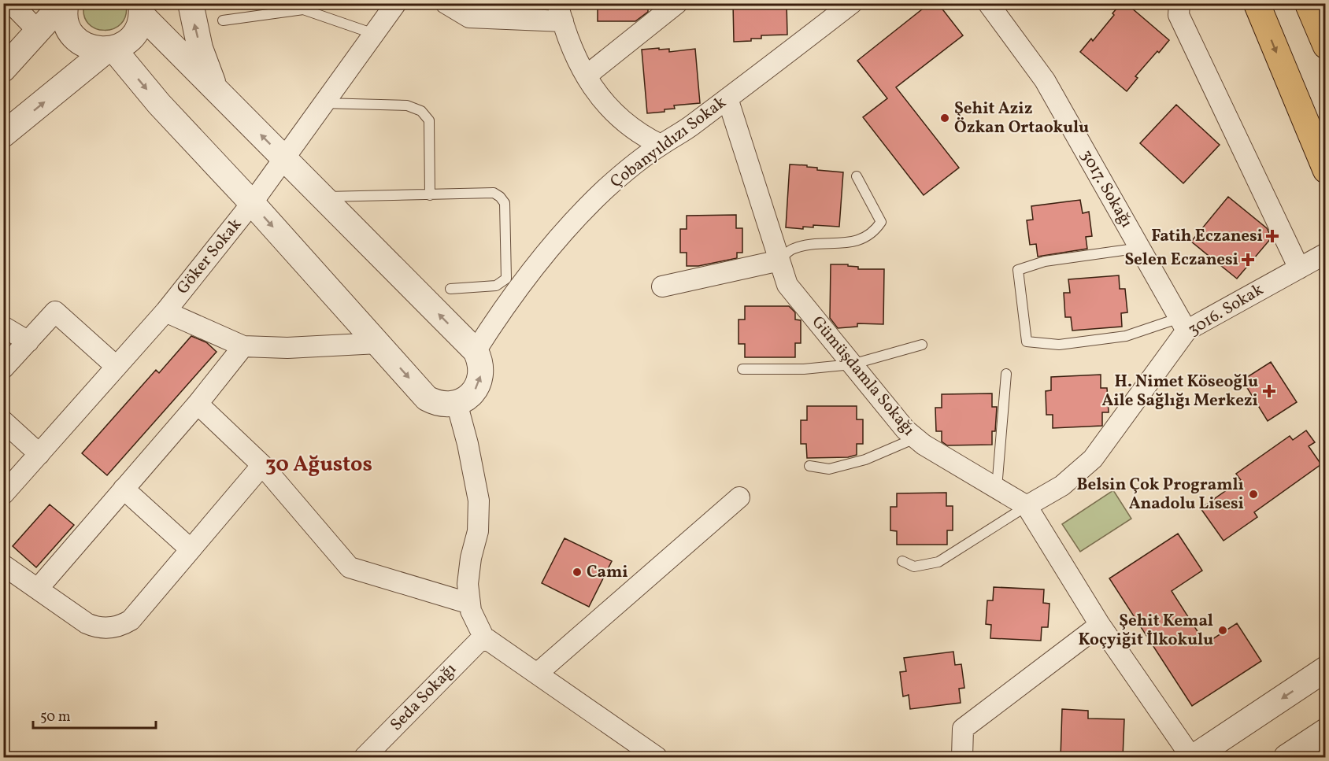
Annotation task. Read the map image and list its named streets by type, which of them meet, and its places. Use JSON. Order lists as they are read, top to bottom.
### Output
{
  "streets": {
    "street": [
      "Çobanyıldızı Sokak",
      "3017. Sokağı",
      "Göker Sokak",
      "3016. Sokak",
      "Gümüşdamla Sokağı",
      "Seda Sokağı"
    ]
  },
  "crossings": [
    ["Çobanyıldızı Sokak", "Gümüşdamla Sokağı"],
    ["3017. Sokağı", "3016. Sokak"],
    ["3016. Sokak", "Gümüşdamla Sokağı"]
  ],
  "districts": ["30 Ağustos"],
  "places": {
    "other": [
      "Şehit Aziz Özkan Ortaokulu",
      "Belsin Çok Programlı Anadolu Lisesi",
      "Cami",
      "Şehit Kemal Koçyiğit İlkokulu"
    ],
    "health": ["Fatih Eczanesi", "Selen Eczanesi", "H. Nimet Köseoğlu Aile Sağlığı Merkezi"]
  },
  "scale_bar": "50 m"
}
